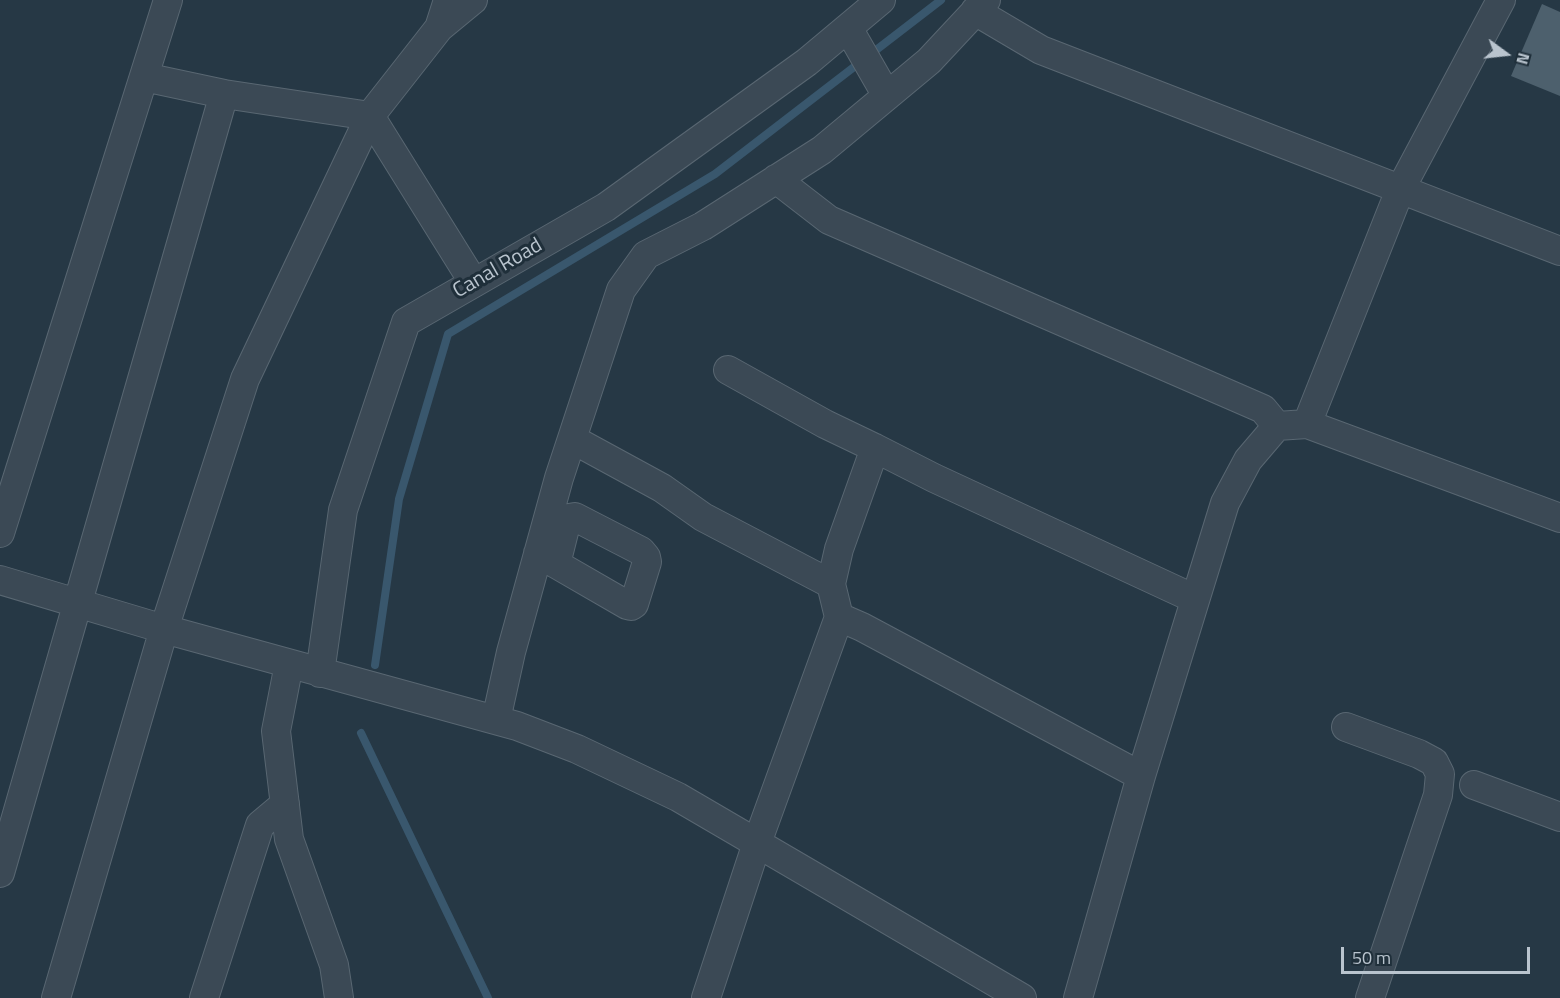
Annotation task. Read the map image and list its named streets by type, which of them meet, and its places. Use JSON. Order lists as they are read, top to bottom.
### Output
{
  "streets": {
    "street": ["Canal Road"]
  },
  "scale_bar": "50 m",
  "north": "right"
}
